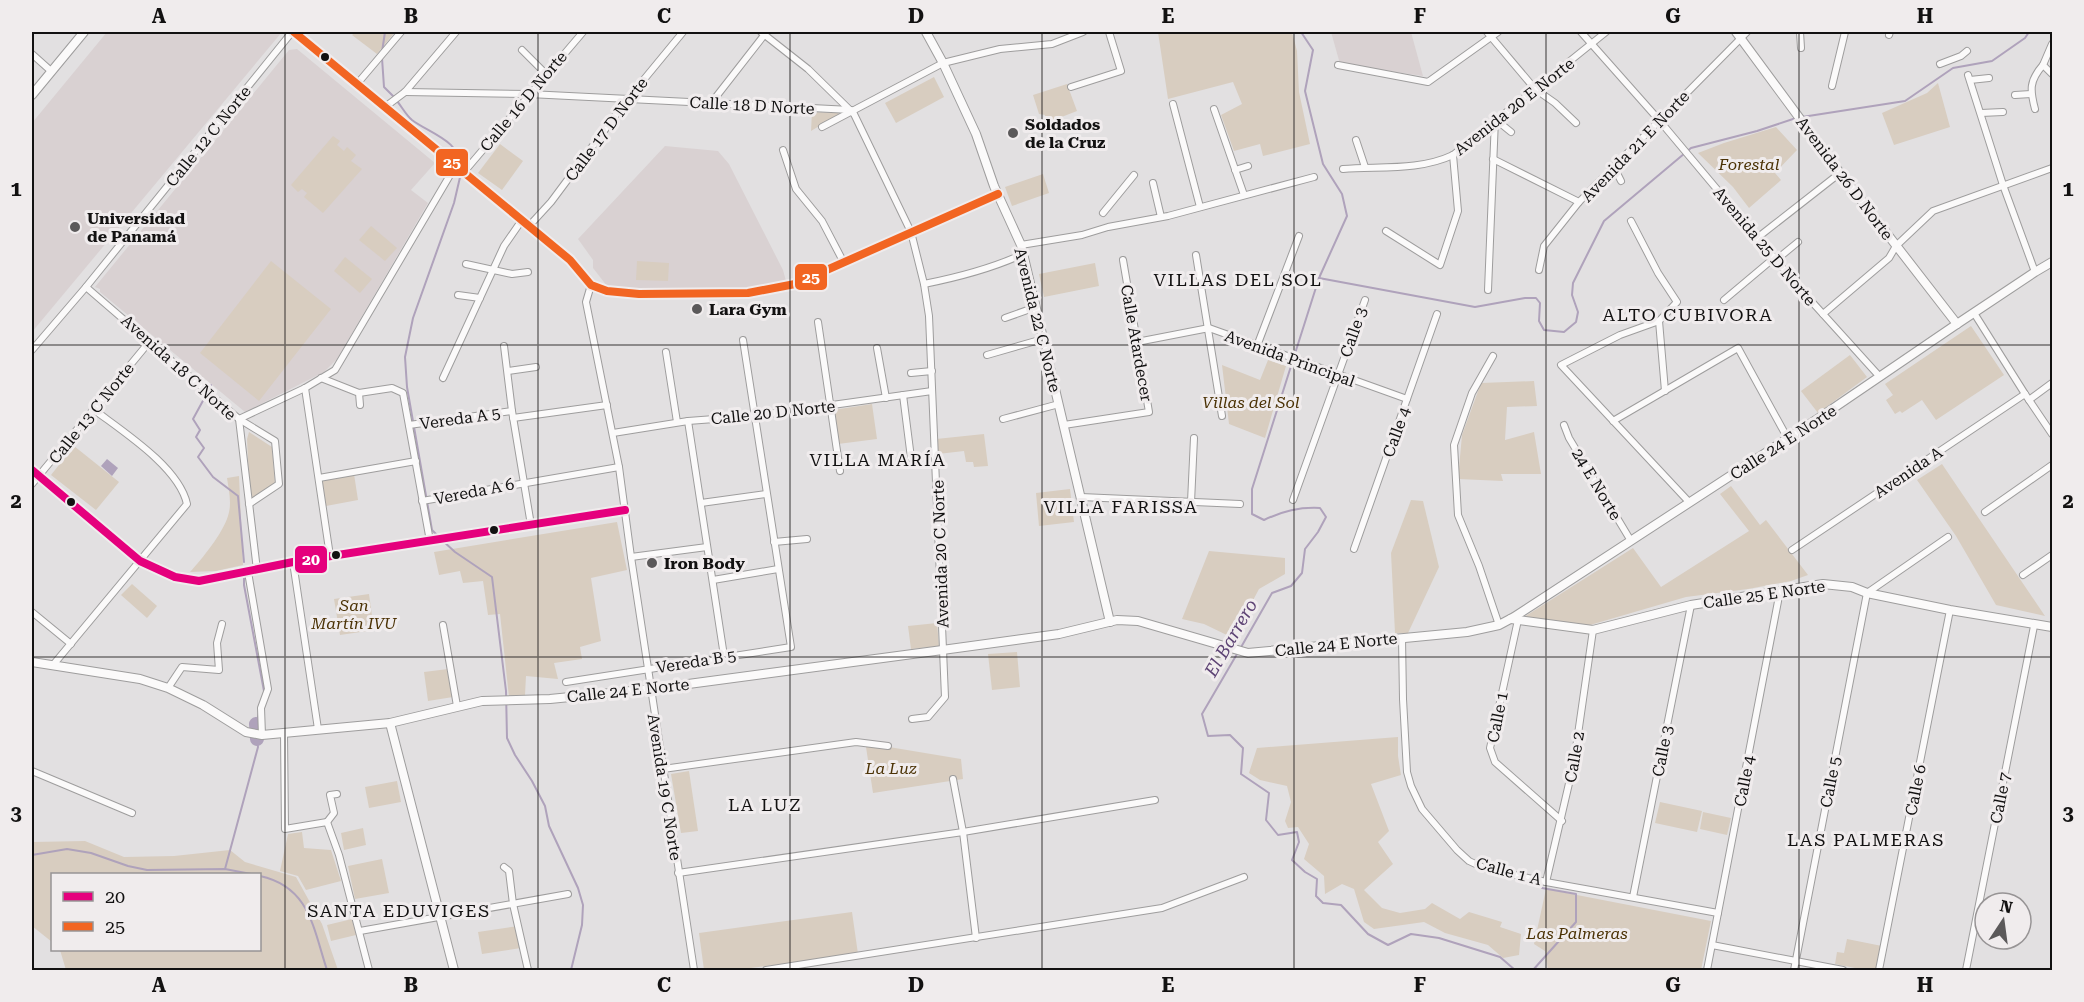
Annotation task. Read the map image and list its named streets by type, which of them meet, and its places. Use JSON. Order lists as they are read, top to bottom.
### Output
{
  "streets": {
    "main road": ["Calle 24 E Norte"],
    "street": [
      "Calle 16 D Norte",
      "Calle 18 D Norte",
      "Avenida 20 E Norte",
      "Calle 17 D Norte",
      "Calle 12 C Norte",
      "Avenida 21 E Norte",
      "Avenida 26 D Norte",
      "Avenida 25 D Norte",
      "Avenida 22 C Norte",
      "Calle 3",
      "Calle Atardecer",
      "Avenida Principal",
      "Avenida 18 C Norte",
      "Calle 20 D Norte",
      "Calle 13 C Norte",
      "Vereda A 5",
      "Calle 4",
      "Avenida A",
      "24 E Norte",
      "Vereda A 6",
      "Avenida 20 C Norte",
      "Calle 25 E Norte",
      "Vereda B 5",
      "Calle 1",
      "Calle 2",
      "Calle 5",
      "Avenida 19 C Norte",
      "Calle 6",
      "Calle 7",
      "Calle 1 A"
    ]
  },
  "crossings": [
    ["Calle 16 D Norte", "Calle 18 D Norte"],
    ["Calle 18 D Norte", "Calle 17 D Norte"],
    ["Calle 18 D Norte", "Avenida 20 C Norte"],
    ["Avenida 20 E Norte", "Avenida 25 D Norte"],
    ["Calle 12 C Norte", "Avenida 18 C Norte"],
    ["Avenida 21 E Norte", "Avenida 26 D Norte"],
    ["Avenida 21 E Norte", "Avenida 25 D Norte"],
    ["Avenida 26 D Norte", "Calle 24 E Norte"],
    ["Avenida 25 D Norte", "Calle 24 E Norte"],
    ["Avenida 22 C Norte", "Calle Atardecer"],
    ["Avenida 22 C Norte", "Calle 24 E Norte"],
    ["Calle 3", "Avenida Principal"],
    ["Calle 3", "Calle 25 E Norte"],
    ["Calle 3", "Calle 1 A"],
    ["Calle Atardecer", "Avenida Principal"],
    ["Avenida Principal", "Calle 4"],
    ["Avenida 18 C Norte", "Calle 13 C Norte"],
    ["Calle 20 D Norte", "Avenida 20 C Norte"],
    ["Calle 20 D Norte", "Avenida 19 C Norte"],
    ["Vereda A 5", "Avenida 19 C Norte"],
    ["Calle 4", "Calle 25 E Norte"],
    ["Calle 4", "Calle 1 A"],
    ["Calle 24 E Norte", "24 E Norte"],
    ["Calle 24 E Norte", "Avenida 20 C Norte"],
    ["Calle 24 E Norte", "Calle 25 E Norte"],
    ["Calle 24 E Norte", "Calle 1"],
    ["Calle 24 E Norte", "Avenida 19 C Norte"],
    ["Calle 24 E Norte", "Calle 1 A"],
    ["Vereda A 6", "Avenida 19 C Norte"],
    ["Calle 25 E Norte", "Calle 1"],
    ["Calle 25 E Norte", "Calle 2"],
    ["Calle 25 E Norte", "Calle 5"],
    ["Calle 25 E Norte", "Calle 6"],
    ["Calle 25 E Norte", "Calle 7"],
    ["Vereda B 5", "Avenida 19 C Norte"],
    ["Calle 1", "Calle 2"],
    ["Calle 2", "Calle 1 A"]
  ],
  "districts": [
    "VILLAS DEL SOL",
    "ALTO CUBIVORA",
    "VILLA MARÍA",
    "VILLA FARISSA",
    "LA LUZ",
    "LAS PALMERAS",
    "SANTA EDUVIGES"
  ],
  "water": ["El Barrero"],
  "parks": [
    "Forestal",
    "Villas del Sol",
    "San Martín IVU",
    "La Luz",
    "Las Palmeras"
  ],
  "places": [
    "Soldados de la Cruz",
    "Universidad de Panamá",
    "Lara Gym",
    "Iron Body"
  ],
  "lines": ["transit line 25", "transit line 20"],
  "legend": ["20", "25"],
  "north": "top",
  "grid": {
    "columns": [
      "A",
      "B",
      "C",
      "D",
      "E",
      "F",
      "G",
      "H"
    ],
    "rows": ["1", "2", "3"]
  }
}
